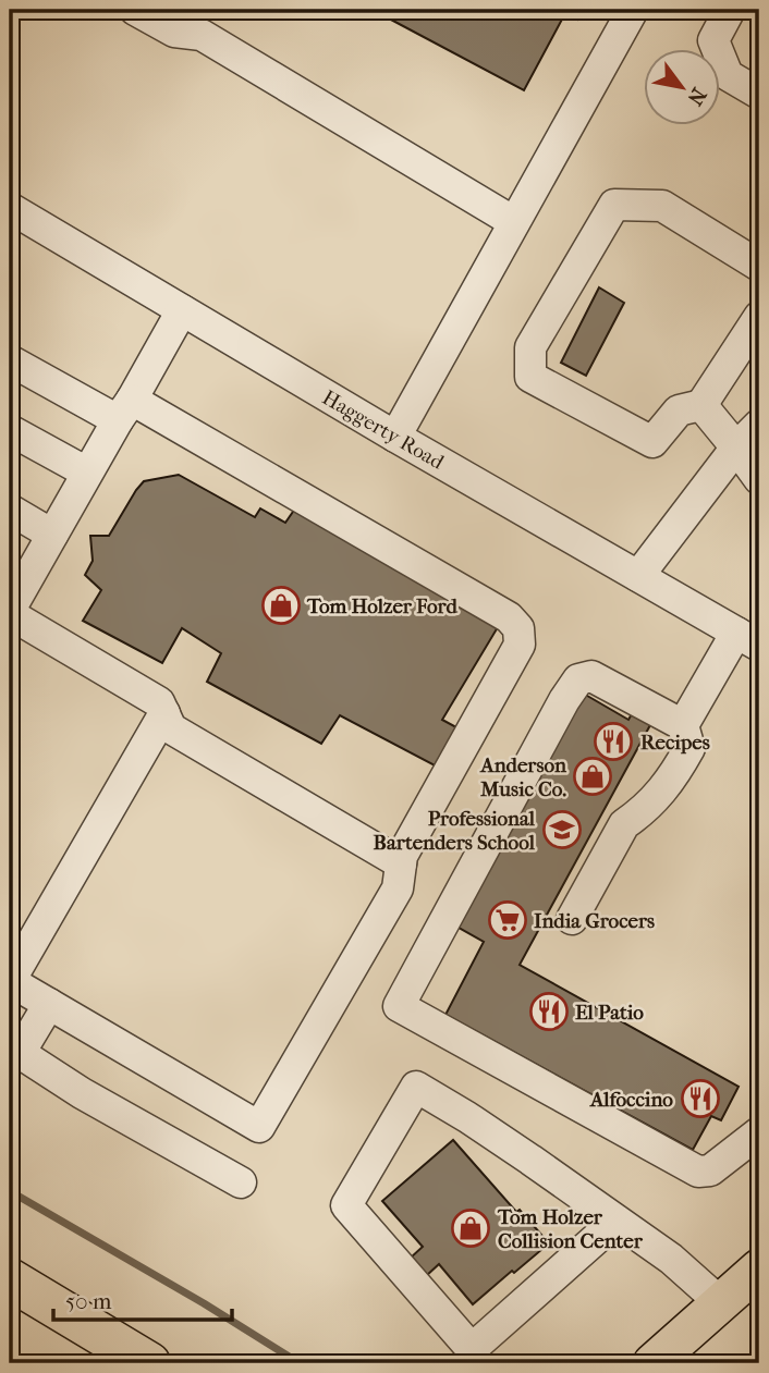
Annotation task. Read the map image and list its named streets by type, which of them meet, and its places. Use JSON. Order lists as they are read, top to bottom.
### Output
{
  "streets": {
    "street": ["Haggerty Road"]
  },
  "places": {
    "shop": ["Tom Holzer Ford", "Anderson Music Co.", "Tom Holzer Collision Center"],
    "restaurant": ["Recipes", "El Patio", "Alfoccino"],
    "school or university": ["Professional Bartenders School"],
    "supermarket": ["India Grocers"]
  },
  "scale_bar": "50 m",
  "north": "bottom right"
}
